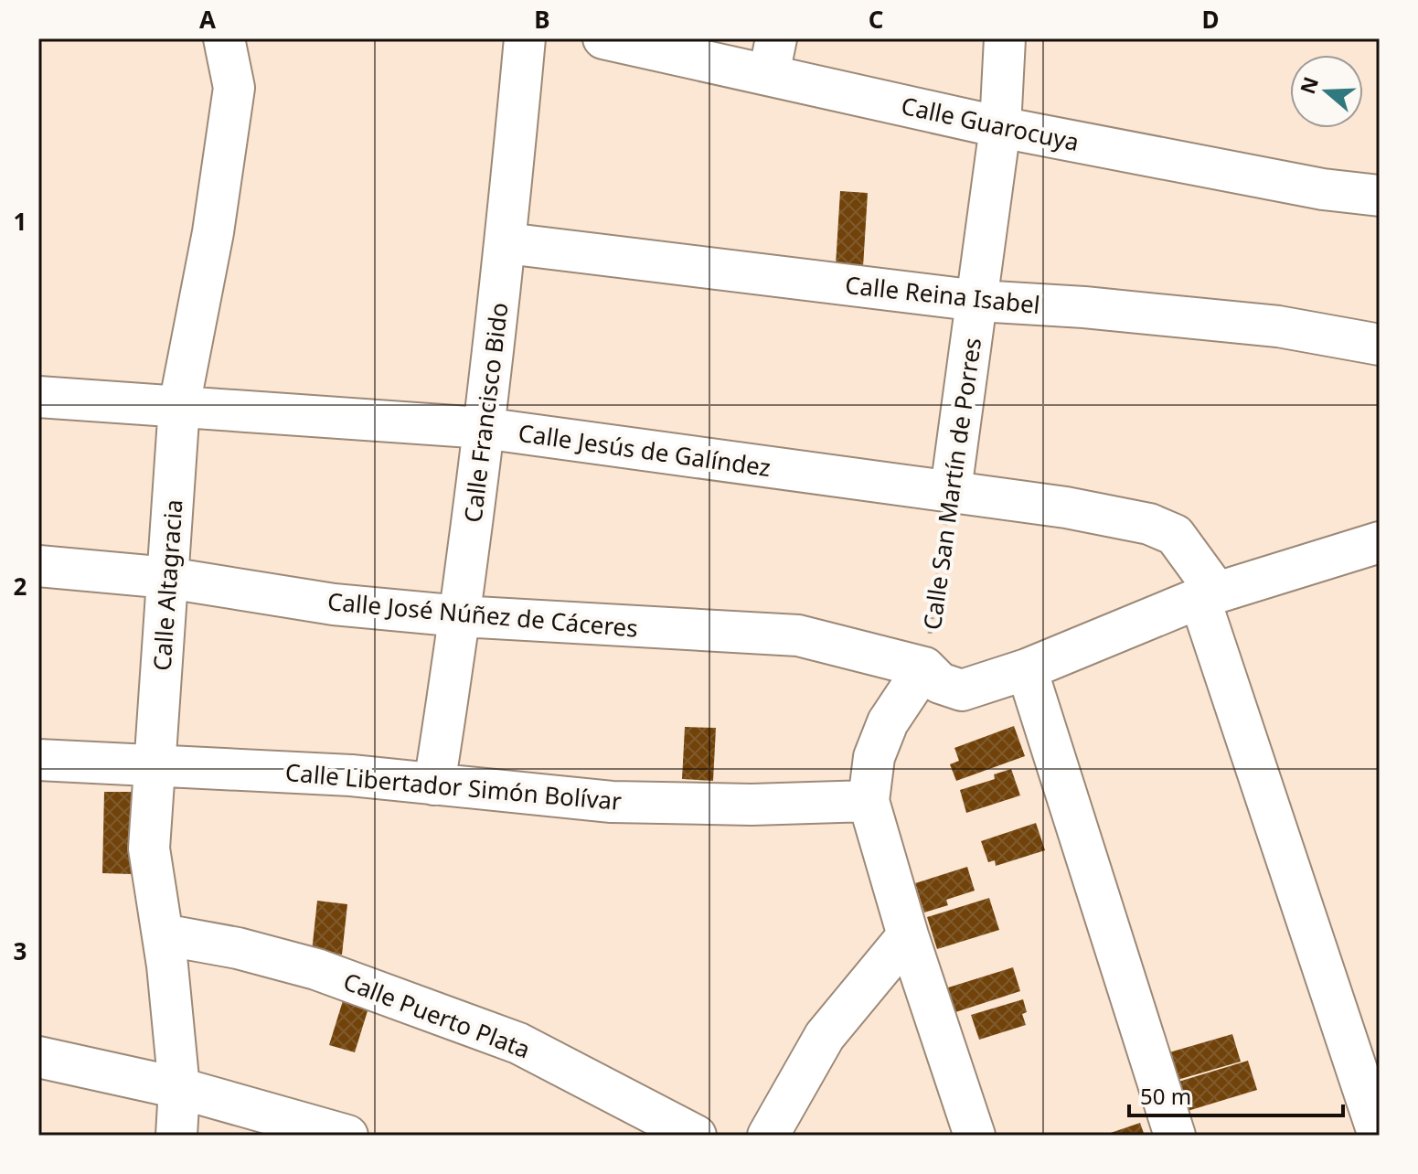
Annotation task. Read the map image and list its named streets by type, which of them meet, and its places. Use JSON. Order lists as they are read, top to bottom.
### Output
{
  "streets": {
    "street": [
      "Calle Guarocuya",
      "Calle Reina Isabel",
      "Calle Francisco Bido",
      "Calle Jesús de Galíndez",
      "Calle San Martín de Porres",
      "Calle Altagracia",
      "Calle José Núñez de Cáceres",
      "Calle Libertador Simón Bolívar",
      "Calle Puerto Plata"
    ]
  },
  "crossings": [
    ["Calle Guarocuya", "Calle San Martín de Porres"],
    ["Calle Reina Isabel", "Calle Francisco Bido"],
    ["Calle Reina Isabel", "Calle San Martín de Porres"],
    ["Calle Francisco Bido", "Calle Jesús de Galíndez"],
    ["Calle Francisco Bido", "Calle José Núñez de Cáceres"],
    ["Calle Francisco Bido", "Calle Libertador Simón Bolívar"],
    ["Calle Jesús de Galíndez", "Calle San Martín de Porres"],
    ["Calle Jesús de Galíndez", "Calle Altagracia"],
    ["Calle San Martín de Porres", "Calle José Núñez de Cáceres"],
    ["Calle Altagracia", "Calle José Núñez de Cáceres"],
    ["Calle Altagracia", "Calle Libertador Simón Bolívar"],
    ["Calle Altagracia", "Calle Puerto Plata"]
  ],
  "scale_bar": "50 m",
  "north": "left",
  "grid": {
    "columns": [
      "A",
      "B",
      "C",
      "D"
    ],
    "rows": ["1", "2", "3"]
  }
}
